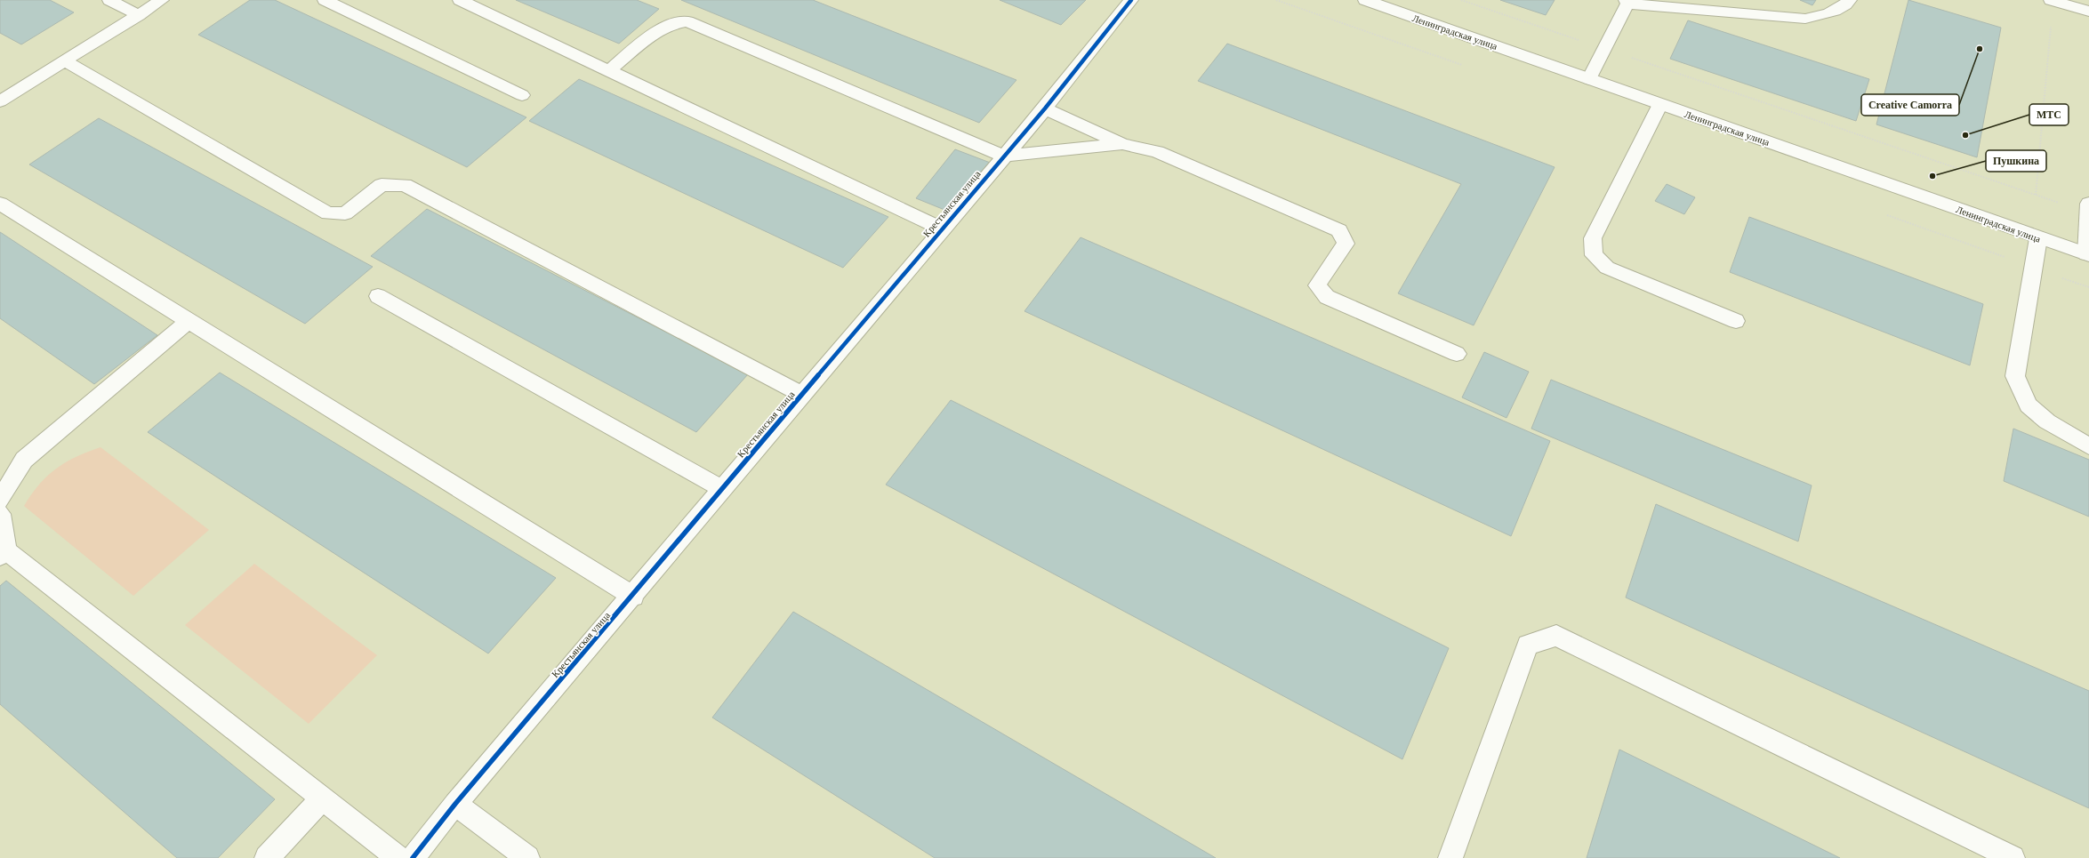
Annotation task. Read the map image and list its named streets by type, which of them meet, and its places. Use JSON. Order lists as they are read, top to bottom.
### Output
{
  "streets": {
    "main road": ["Ленинградская улица", "Крестьянская улица"]
  },
  "places": ["Creative Camorra", "МТС", "Пушкина"]
}
